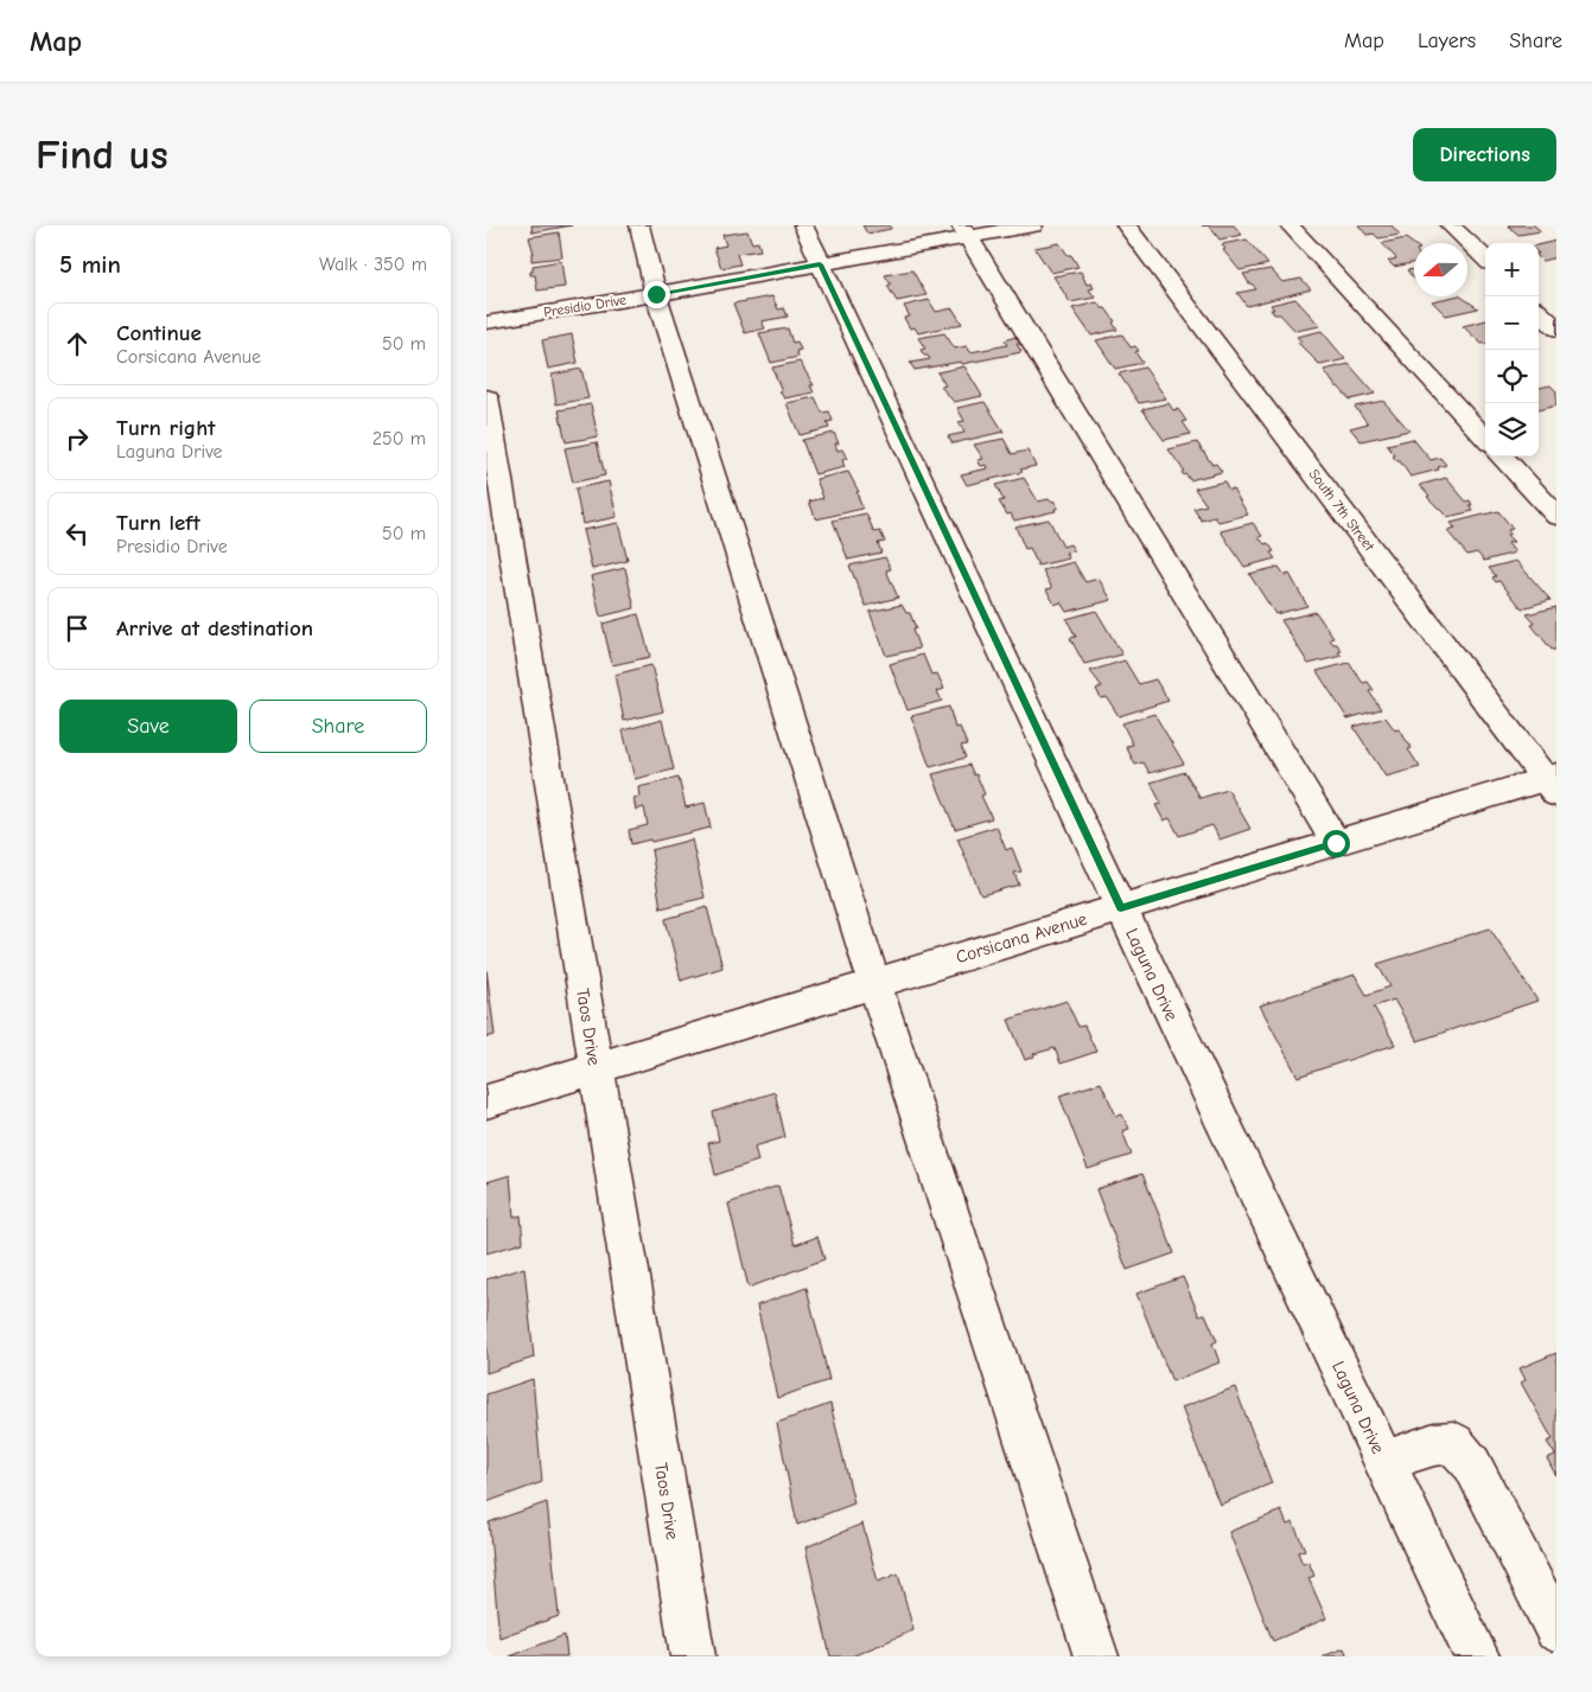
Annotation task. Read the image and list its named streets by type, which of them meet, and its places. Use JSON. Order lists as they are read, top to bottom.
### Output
{
  "streets": {
    "street": [
      "Presidio Drive",
      "South 7th Street",
      "Corsicana Avenue",
      "Laguna Drive",
      "Taos Drive"
    ]
  },
  "crossings": [
    ["Presidio Drive", "Laguna Drive"],
    ["South 7th Street", "Corsicana Avenue"],
    ["Corsicana Avenue", "Laguna Drive"],
    ["Corsicana Avenue", "Taos Drive"]
  ],
  "north": "left",
  "page": {
    "header": "Map",
    "nav": ["Map", "Layers", "Share"],
    "buttons": [
      "Directions",
      ["Save", "Share"]
    ],
    "title": "Find us",
    "heading": ["5 min", "Walk · 350 m"],
    "map_buttons": ["+", "−"],
    "list": [
      ["Continue", "Corsicana Avenue", "50 m"],
      ["Turn right", "Laguna Drive", "250 m"],
      ["Turn left", "Presidio Drive", "50 m"],
      "Arrive at destination"
    ]
  }
}
